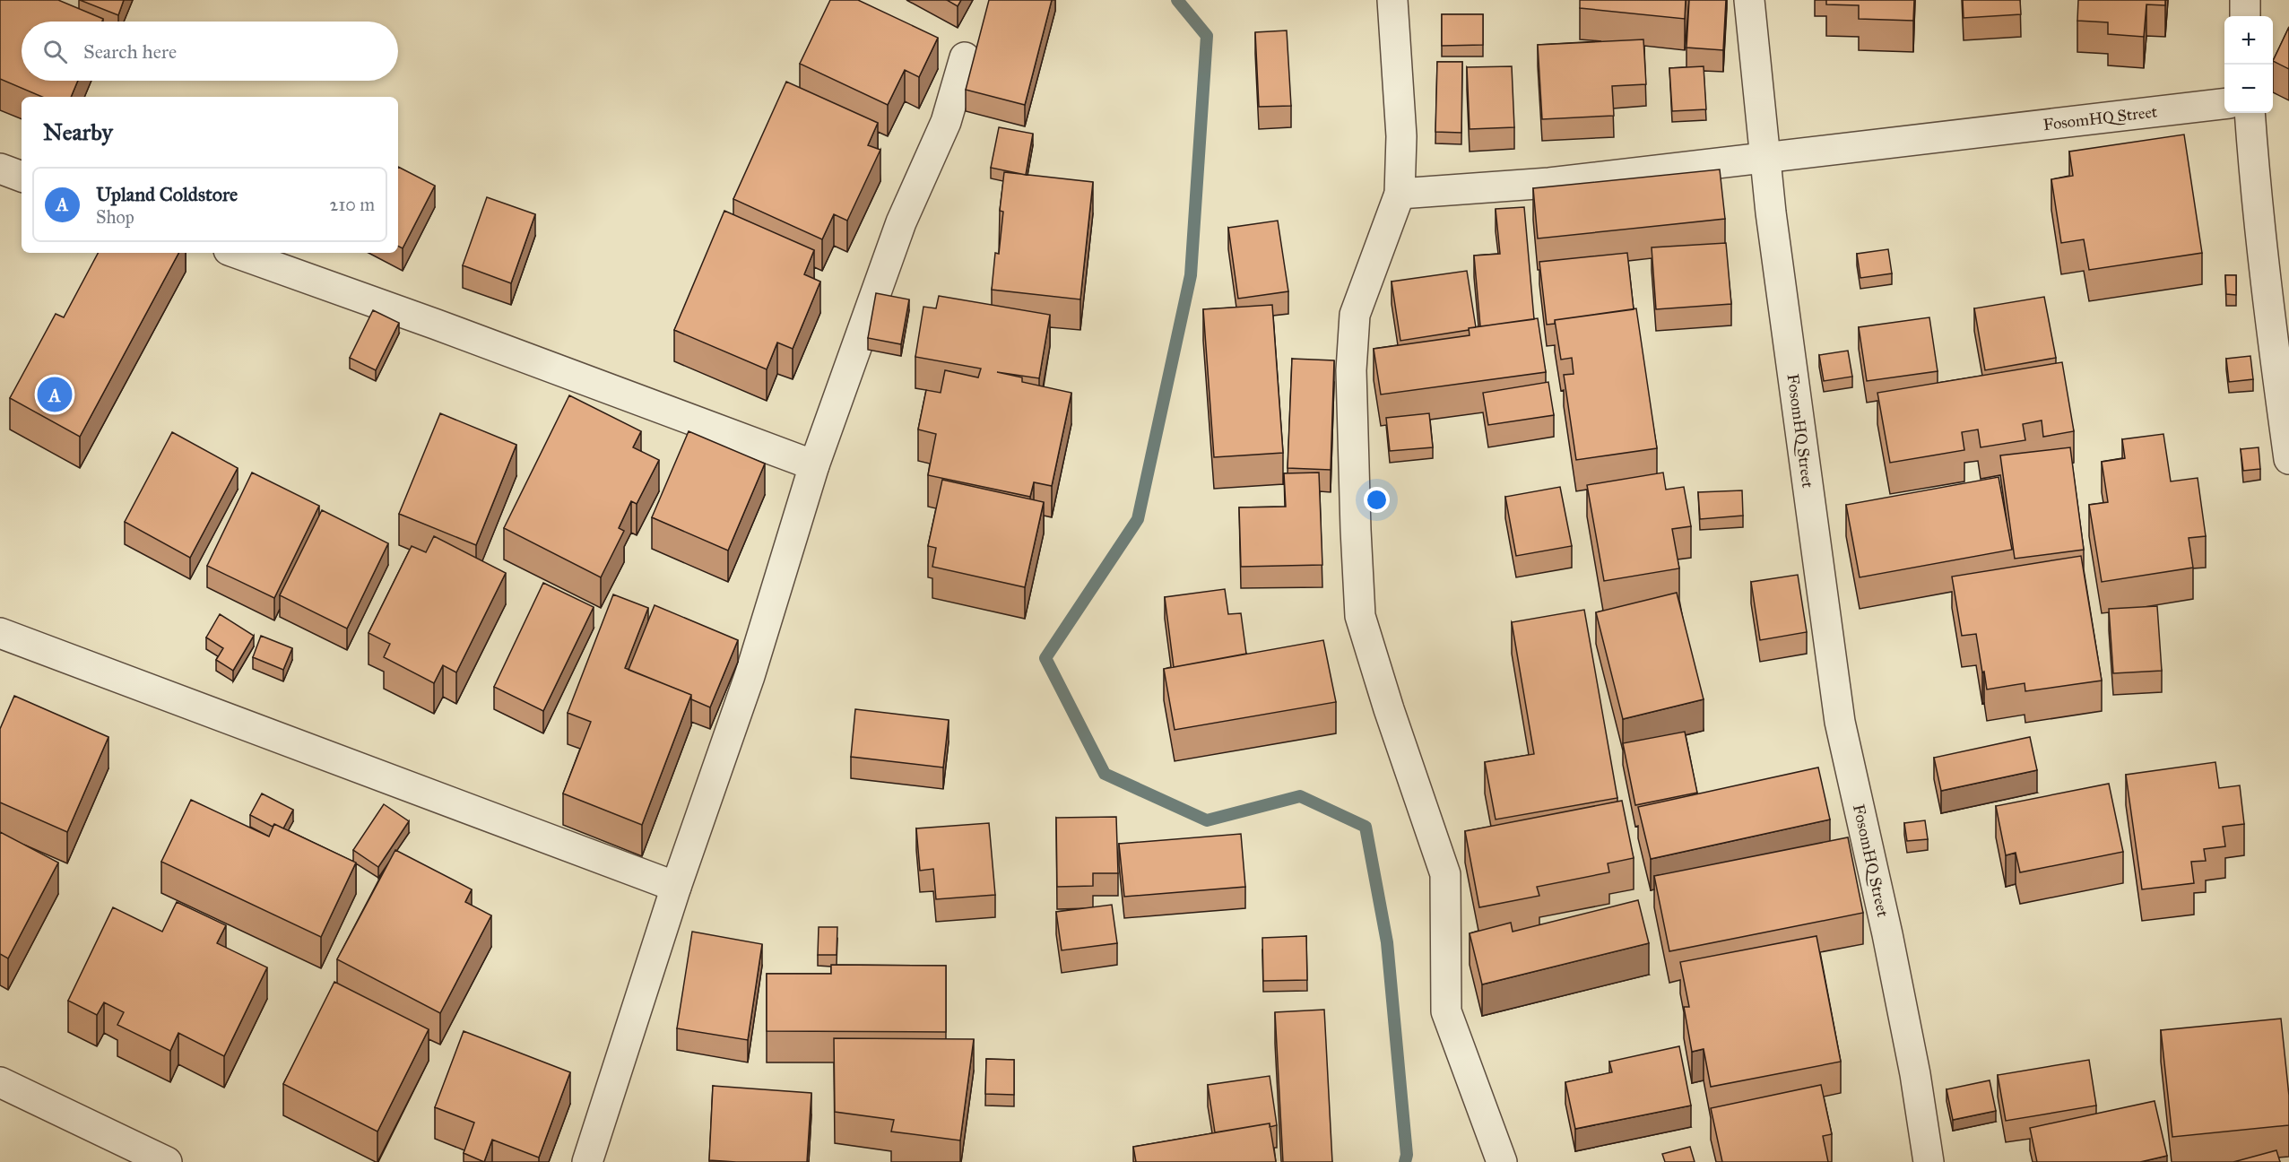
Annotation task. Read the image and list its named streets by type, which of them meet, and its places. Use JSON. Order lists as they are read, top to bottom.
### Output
{
  "streets": {
    "street": ["FosomHQ Street"]
  },
  "page": {
    "map_buttons": ["+", "−"],
    "search": "Search here",
    "heading": "Nearby",
    "list": [
      {
        "mark": "A",
        "name": "Upland Coldstore",
        "note": "Shop",
        "value": "210 m"
      }
    ],
    "pins": "A"
  }
}
